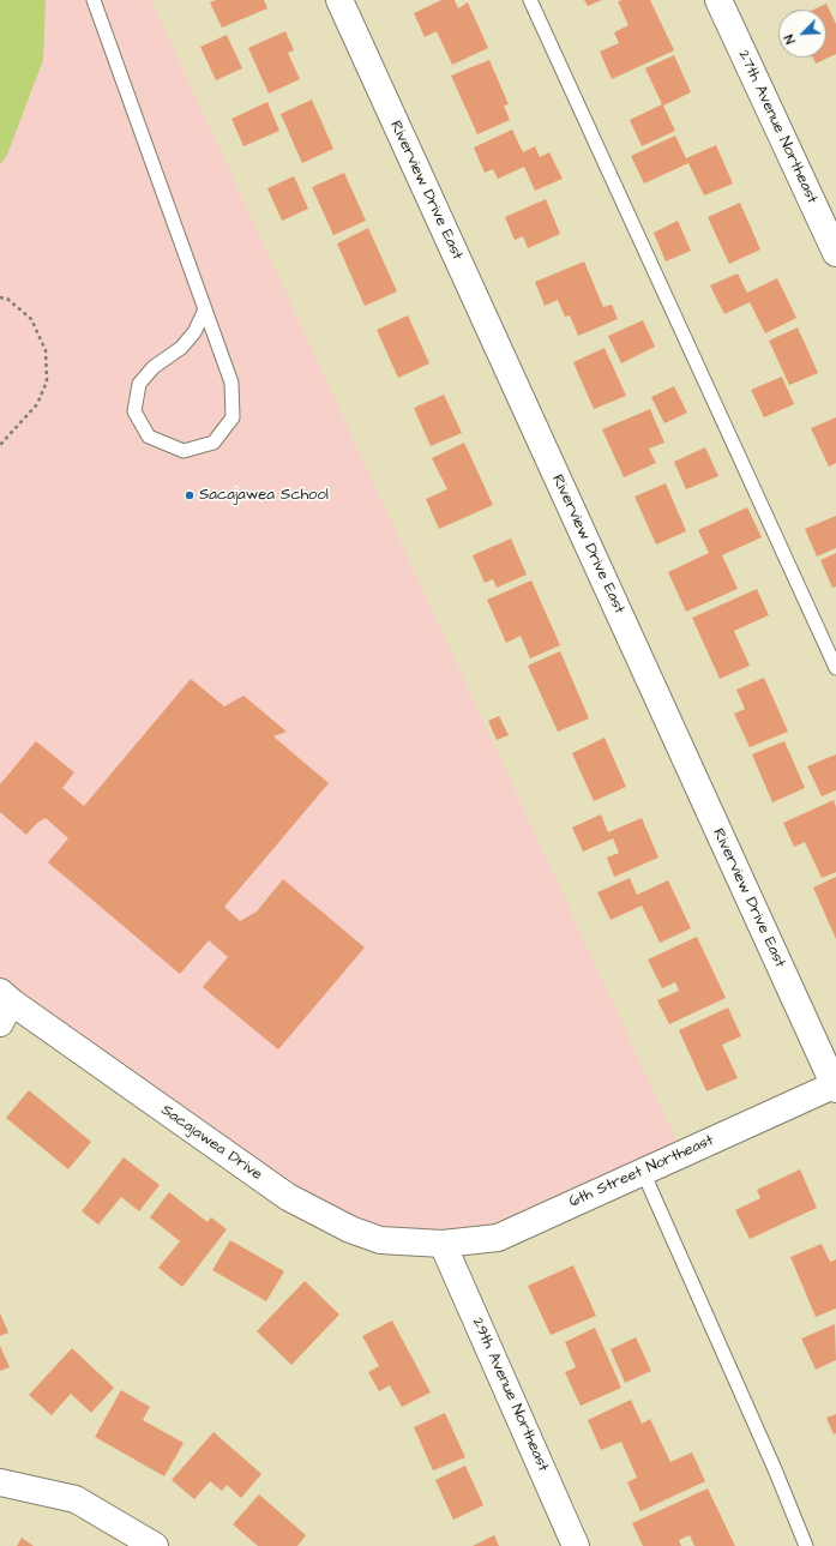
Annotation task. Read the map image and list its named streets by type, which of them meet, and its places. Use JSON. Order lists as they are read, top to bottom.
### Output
{
  "streets": {
    "street": [
      "27th Avenue Northeast",
      "Riverview Drive East",
      "Sacajawea Drive",
      "6th Street Northeast",
      "29th Avenue Northeast"
    ]
  },
  "crossings": [
    ["Riverview Drive East", "6th Street Northeast"],
    ["Sacajawea Drive", "6th Street Northeast"],
    ["Sacajawea Drive", "29th Avenue Northeast"],
    ["6th Street Northeast", "29th Avenue Northeast"]
  ],
  "places": ["Sacajawea School"],
  "north": "bottom left"
}
